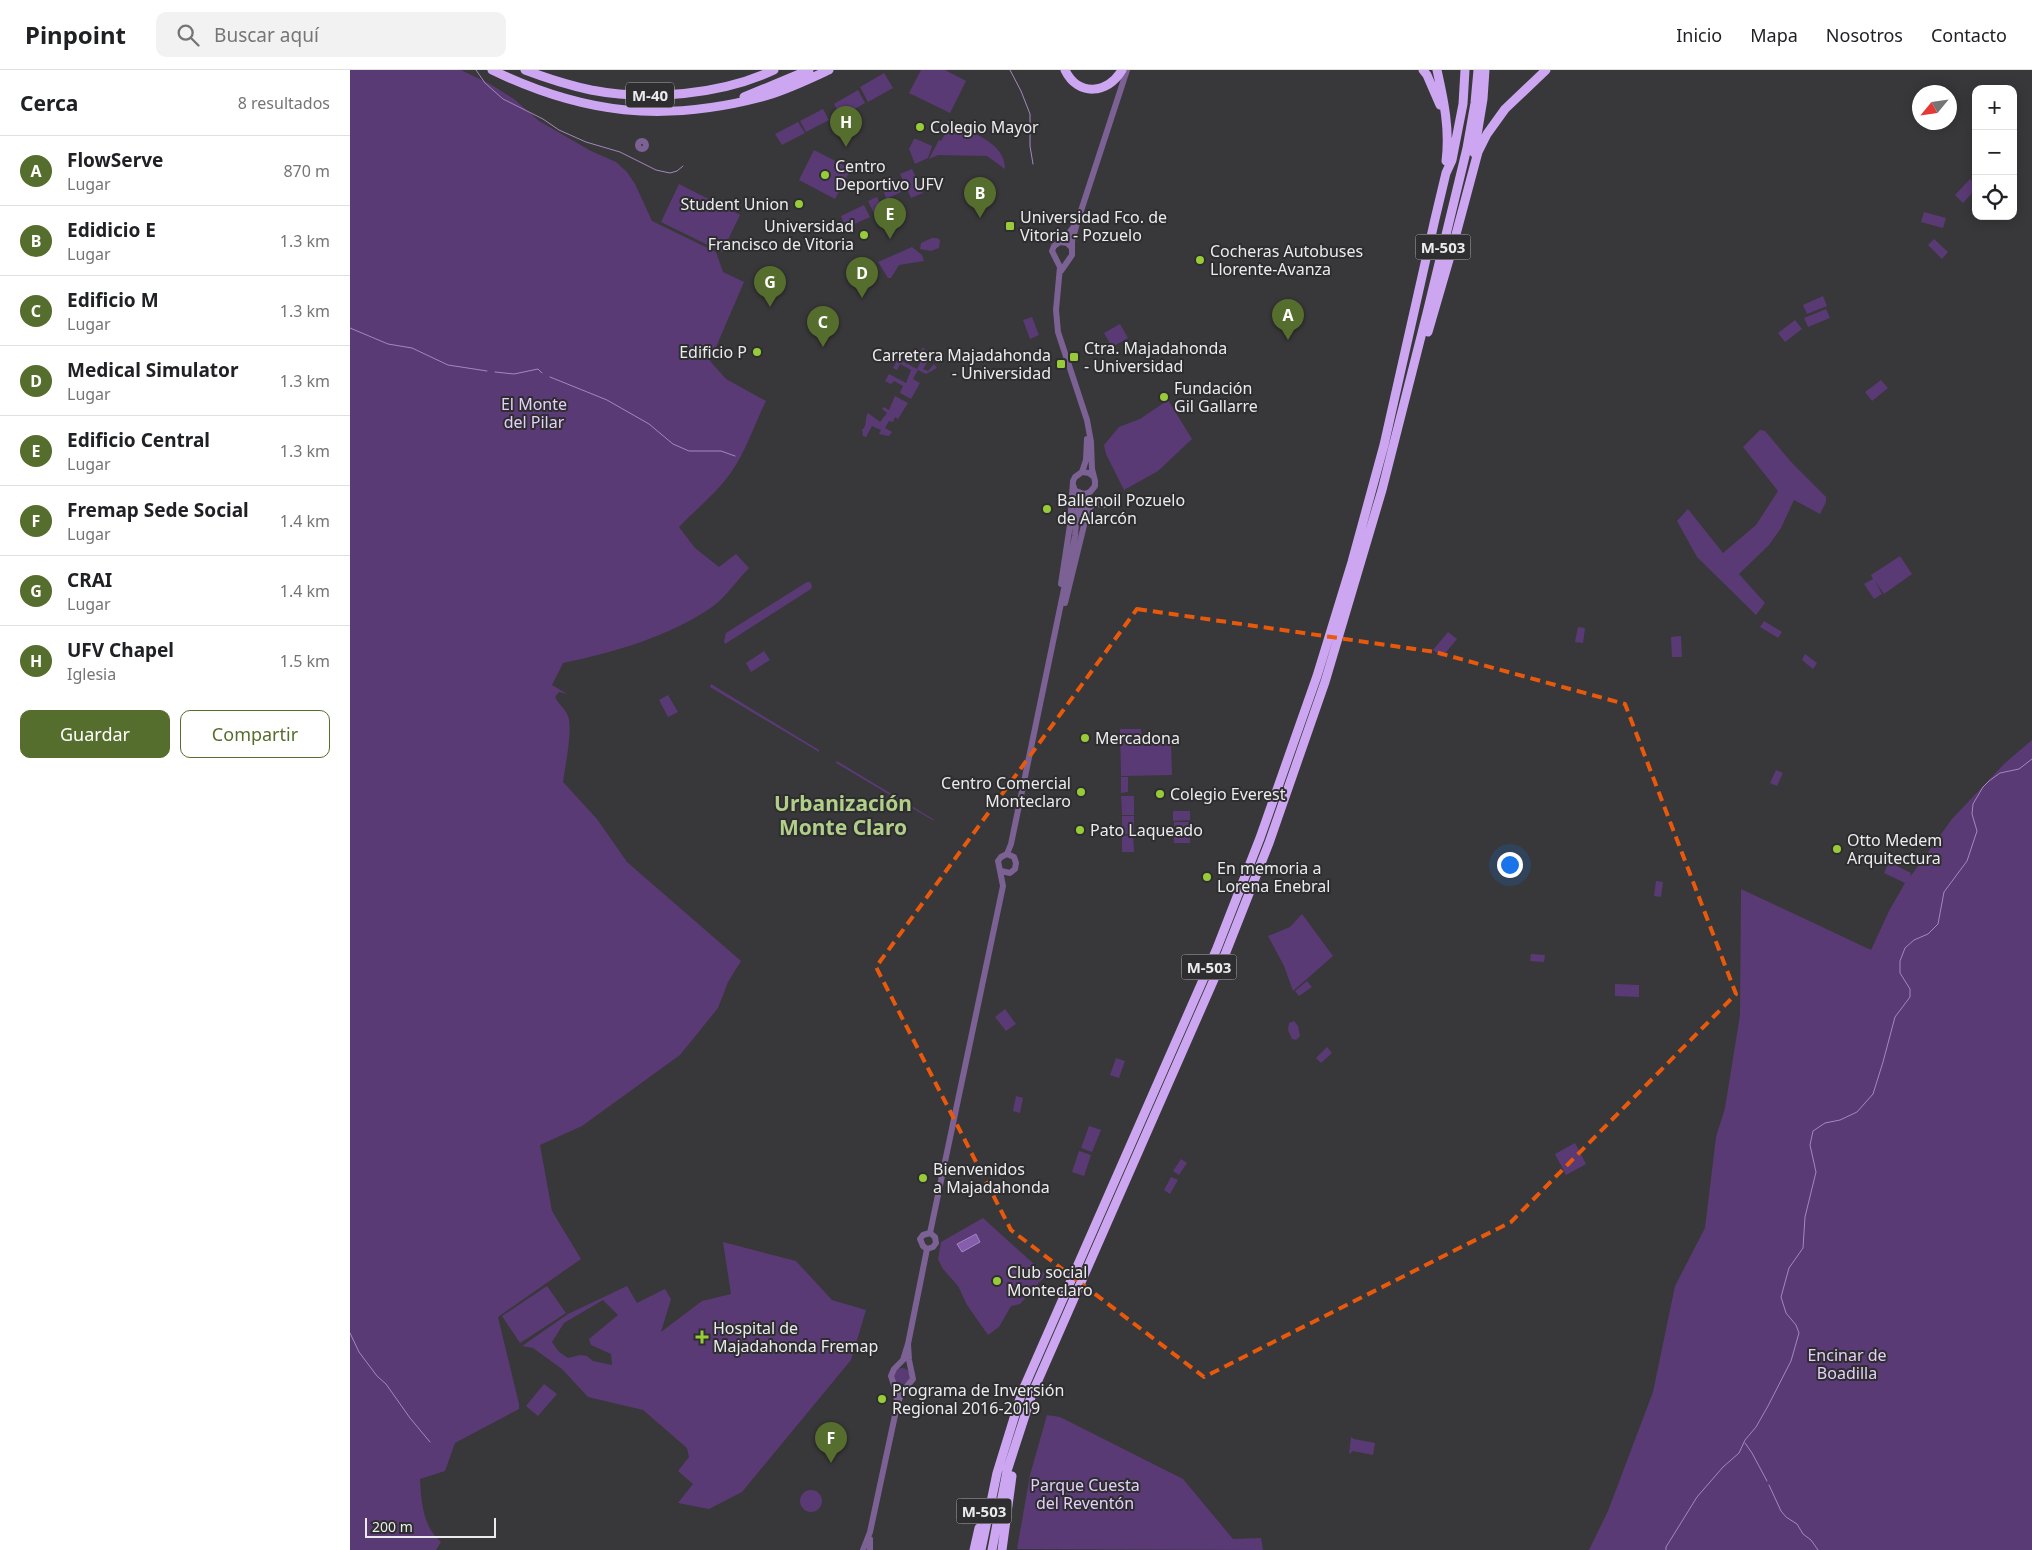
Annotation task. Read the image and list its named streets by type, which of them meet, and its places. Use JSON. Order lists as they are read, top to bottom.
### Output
{
  "streets": {
    "highway": ["M-40", "M-503"]
  },
  "districts": ["Urbanización Monte Claro"],
  "parks": ["El Monte del Pilar", "Encinar de Boadilla", "Parque Cuesta del Reventón"],
  "places": {
    "other": [
      "Colegio Mayor",
      "Centro Deportivo UFV",
      "Student Union",
      "Universidad Francisco de Vitoria",
      "Cocheras Autobuses Llorente-Avanza",
      "Edificio P",
      "Fundación Gil Gallarre",
      "Ballenoil Pozuelo de Alarcón",
      "Mercadona",
      "Centro Comercial Monteclaro",
      "Colegio Everest",
      "Pato Laqueado",
      "Otto Medem Arquitectura",
      "En memoria a Lorena Enebral",
      "Bienvenidos a Majadahonda",
      "Club social Monteclaro",
      "Programa de Inversión Regional 2016-2019"
    ],
    "transit": ["Universidad Fco. de Vitoria - Pozuelo", "Ctra. Majadahonda - Universidad", "Carretera Majadahonda - Universidad"],
    "health": ["Hospital de Majadahonda Fremap"]
  },
  "scale_bar": "200 m",
  "north": "bottom left",
  "page": {
    "header": "Pinpoint",
    "search": "Buscar aquí",
    "nav": [
      "Inicio",
      "Mapa",
      "Nosotros",
      "Contacto"
    ],
    "heading": ["Cerca", "8 resultados"],
    "map_buttons": ["+", "−"],
    "pins": [
      "H",
      "B",
      "E",
      "D",
      "G",
      "A",
      "C",
      "F"
    ],
    "list": [
      {
        "mark": "A",
        "name": "FlowServe",
        "note": "Lugar",
        "value": "870 m"
      },
      {
        "mark": "B",
        "name": "Edidicio E",
        "note": "Lugar",
        "value": "1.3 km"
      },
      {
        "mark": "C",
        "name": "Edificio M",
        "note": "Lugar",
        "value": "1.3 km"
      },
      {
        "mark": "D",
        "name": "Medical Simulator",
        "note": "Lugar",
        "value": "1.3 km"
      },
      {
        "mark": "E",
        "name": "Edificio Central",
        "note": "Lugar",
        "value": "1.3 km"
      },
      {
        "mark": "F",
        "name": "Fremap Sede Social",
        "note": "Lugar",
        "value": "1.4 km"
      },
      {
        "mark": "G",
        "name": "CRAI",
        "note": "Lugar",
        "value": "1.4 km"
      },
      {
        "mark": "H",
        "name": "UFV Chapel",
        "note": "Iglesia",
        "value": "1.5 km"
      }
    ],
    "buttons": ["Guardar", "Compartir"],
    "scale": "200 m"
  }
}
